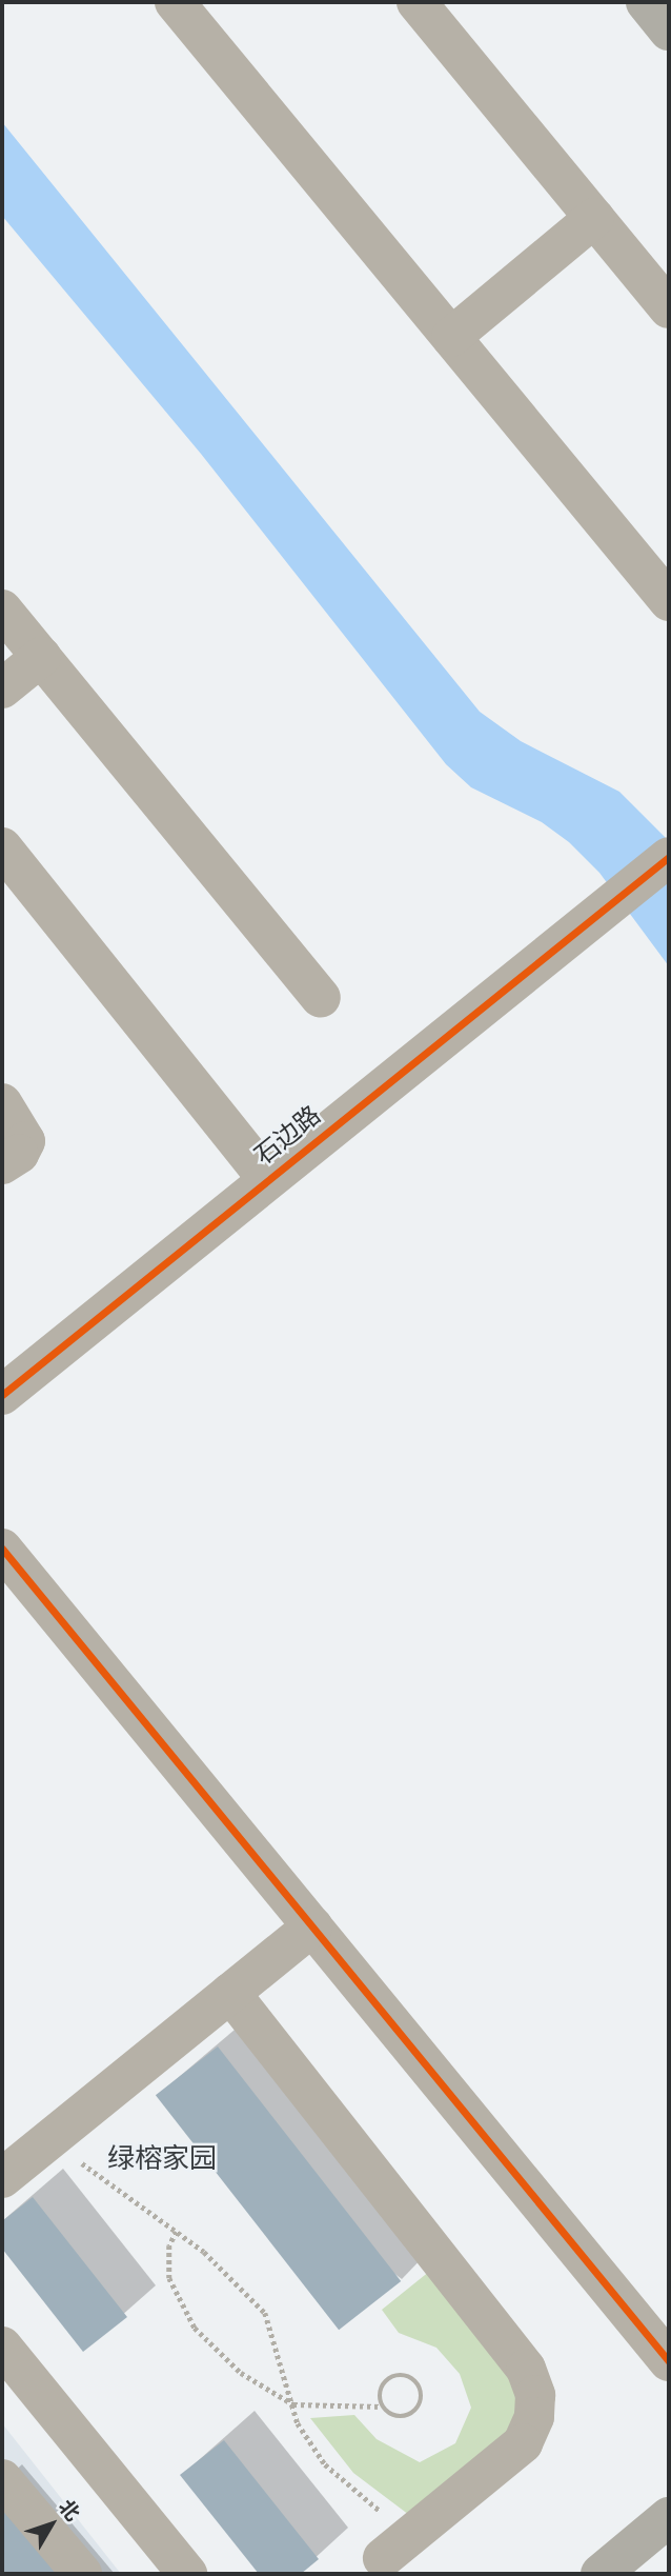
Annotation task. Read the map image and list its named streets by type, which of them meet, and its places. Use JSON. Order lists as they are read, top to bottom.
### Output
{
  "streets": {
    "street": ["石边路"]
  },
  "districts": ["绿榕家园"],
  "north": "top right"
}
